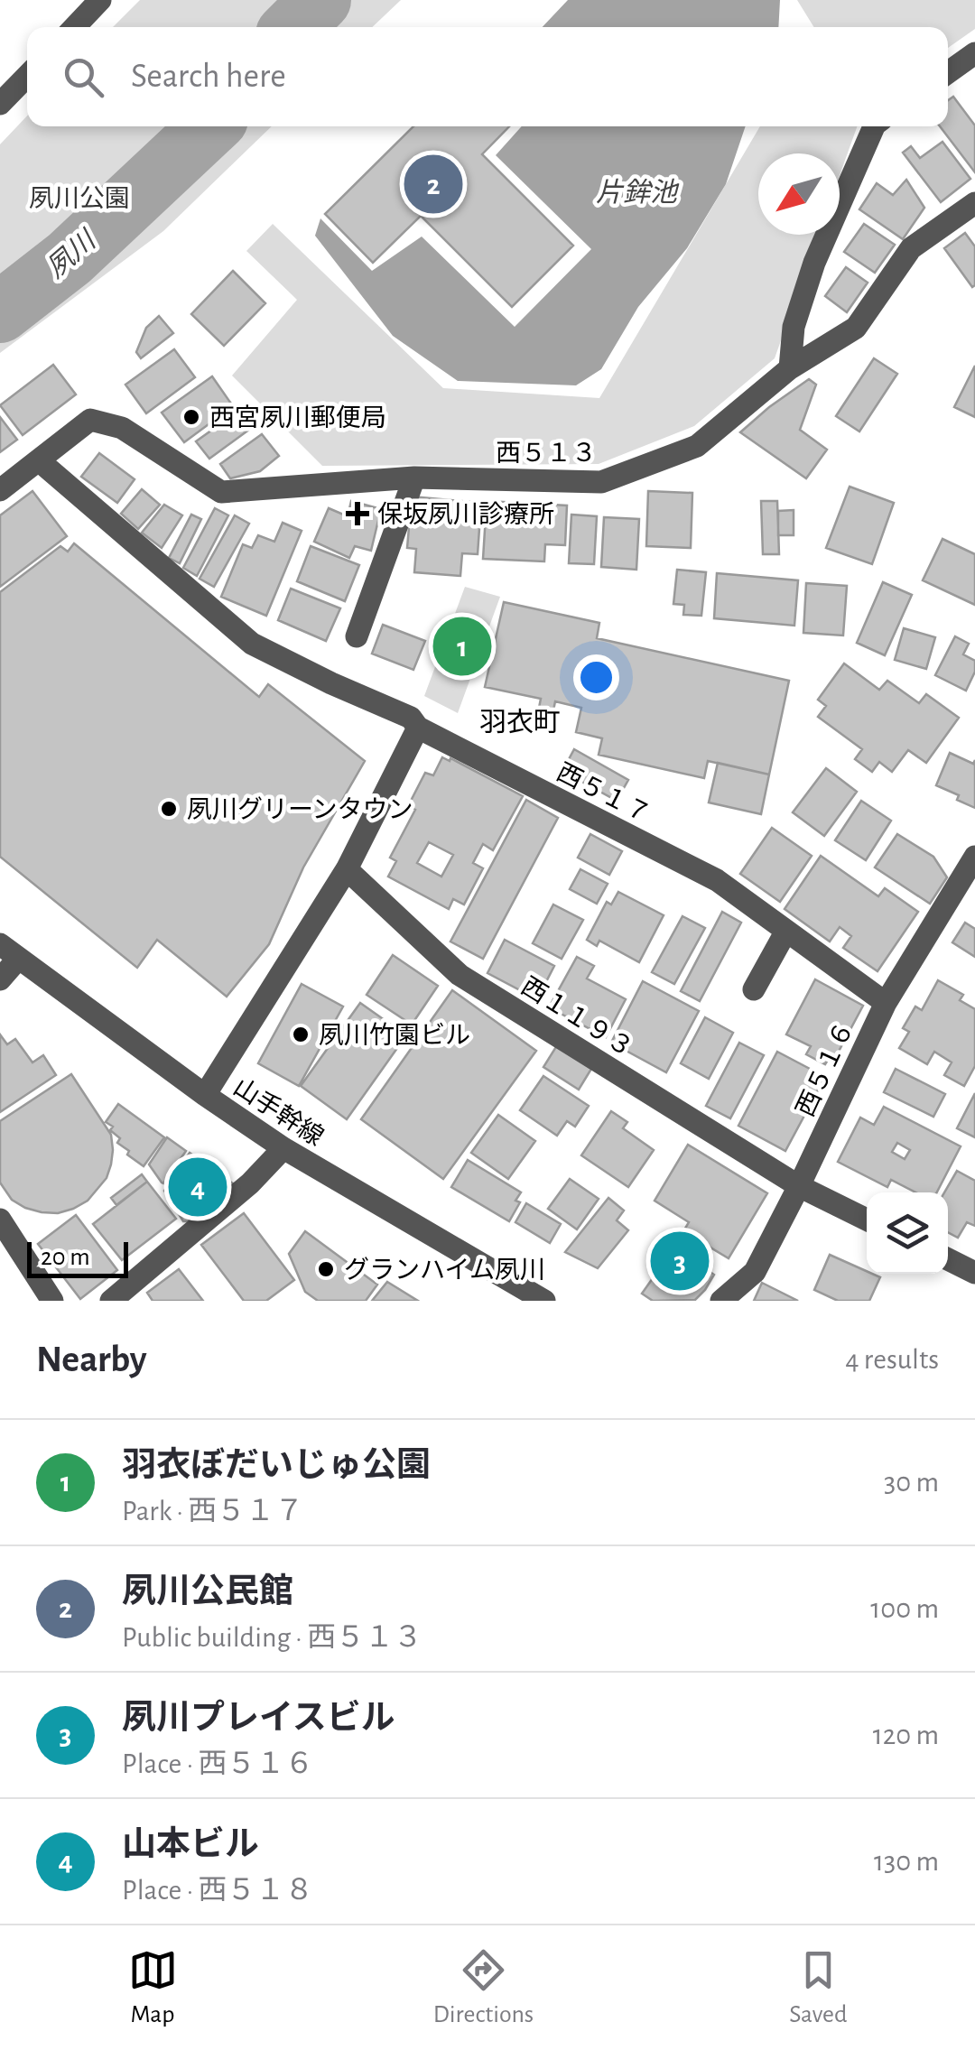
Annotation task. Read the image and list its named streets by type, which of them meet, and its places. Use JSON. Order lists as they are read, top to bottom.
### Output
{
  "streets": {
    "street": [
      "西５１３",
      "西５１７",
      "西１１９３",
      "西５１６",
      "山手幹線"
    ]
  },
  "crossings": [
    ["西５１３", "西５１７"],
    ["西５１７", "西５１６"],
    ["西１１９３", "西５１６"]
  ],
  "districts": ["羽衣町"],
  "water": ["片鉾池", "夙川"],
  "parks": ["夙川公園"],
  "places": {
    "other": [
      "西宮夙川郵便局",
      "夙川グリーンタウン",
      "夙川竹園ビル",
      "グランハイム夙川"
    ],
    "health": ["保坂夙川診療所"]
  },
  "scale_bar": "20 m",
  "north": "bottom left",
  "page": {
    "search": "Search here",
    "pins": [
      "2",
      "1",
      "4",
      "3"
    ],
    "scale": "20 m",
    "heading": ["Nearby", "4 results"],
    "list": [
      {
        "mark": "1",
        "name": "羽衣ぼだいじゅ公園",
        "note": "Park · 西５１７",
        "value": "30 m"
      },
      {
        "mark": "2",
        "name": "夙川公民館",
        "note": "Public building · 西５１３",
        "value": "100 m"
      },
      {
        "mark": "3",
        "name": "夙川プレイスビル",
        "note": "Place · 西５１６",
        "value": "120 m"
      },
      {
        "mark": "4",
        "name": "山本ビル",
        "note": "Place · 西５１８",
        "value": "130 m"
      }
    ],
    "nav": ["Map", "Directions", "Saved"]
  }
}
